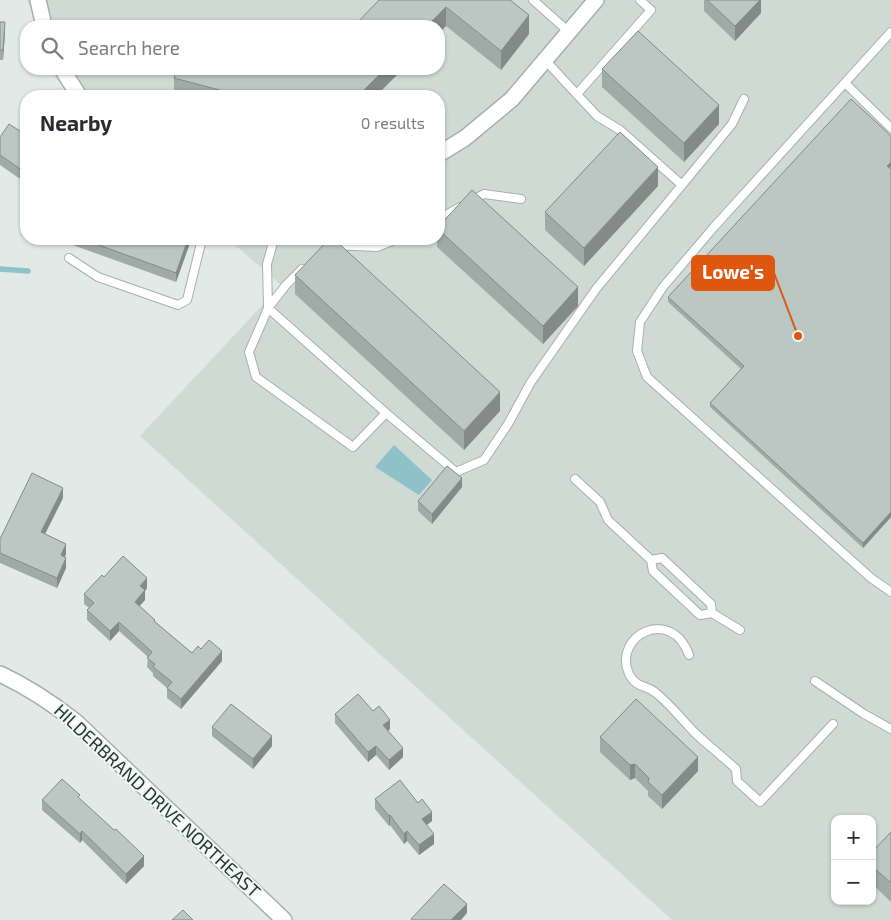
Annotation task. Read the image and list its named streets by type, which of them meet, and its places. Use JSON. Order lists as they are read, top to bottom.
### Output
{
  "streets": {
    "street": ["HILDERBRAND DRIVE NORTHEAST"]
  },
  "places": ["Lowe's"],
  "page": {
    "search": "Search here",
    "heading": ["Nearby", "0 results"],
    "map_buttons": ["+", "−"]
  }
}
